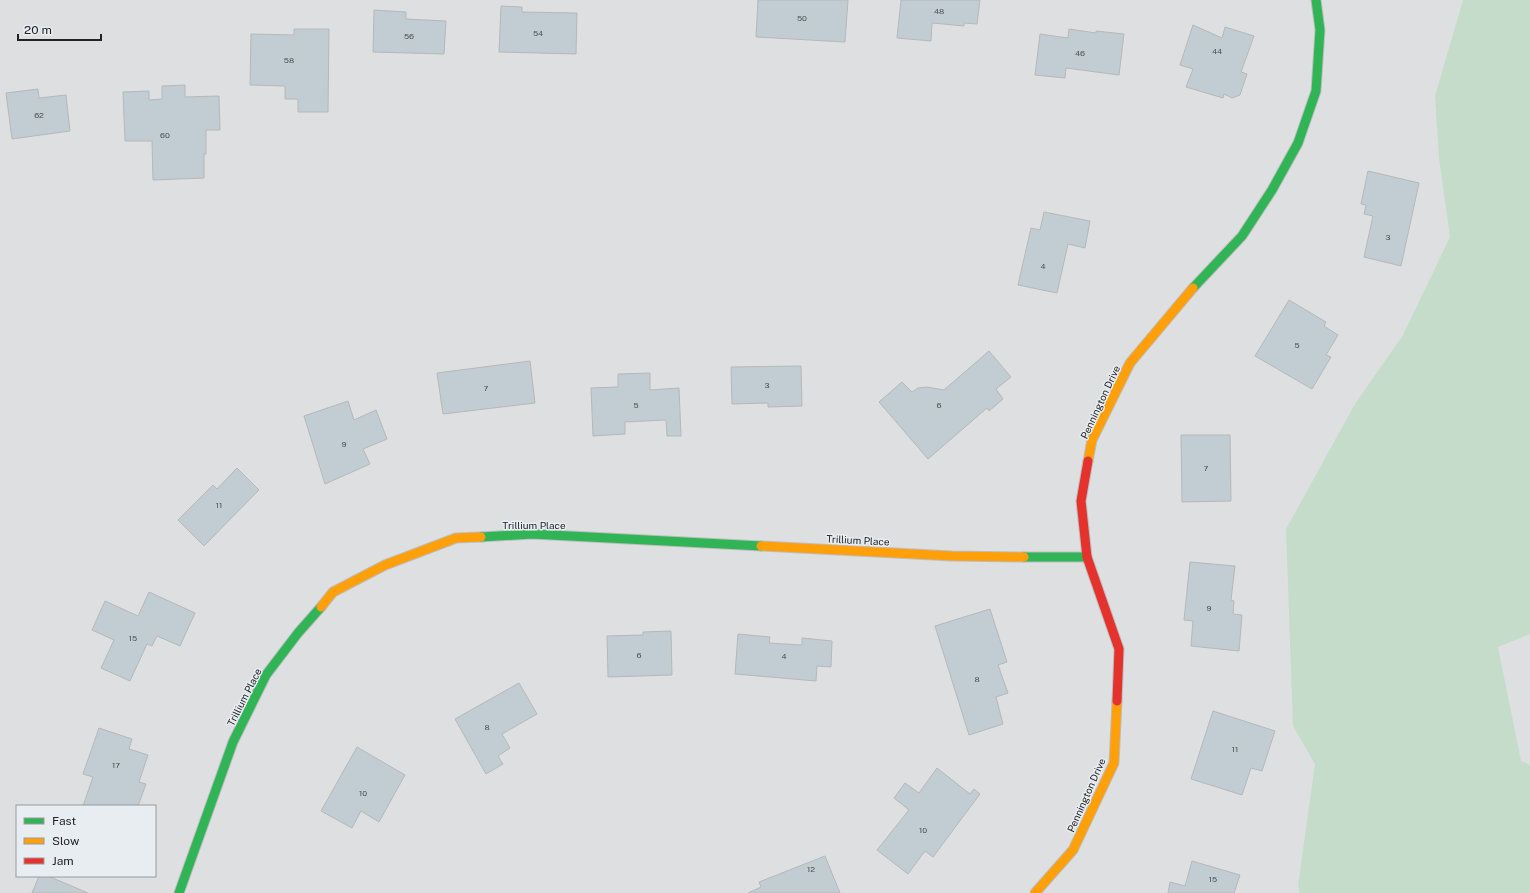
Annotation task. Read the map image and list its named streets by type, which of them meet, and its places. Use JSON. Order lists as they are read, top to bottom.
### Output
{
  "streets": {
    "street": ["Pennington Drive", "Trillium Place"]
  },
  "crossings": [
    ["Pennington Drive", "Trillium Place"]
  ],
  "house_numbers": [
    "48",
    "50",
    "54",
    "56",
    "44",
    "46",
    "58",
    "62",
    "60",
    "3",
    "4",
    "5",
    "3",
    "7",
    "5",
    "6",
    "9",
    "7",
    "11",
    "9",
    "15",
    "6",
    "4",
    "8",
    "8",
    "11",
    "17",
    "10",
    "10",
    "12",
    "15"
  ],
  "legend": ["Fast", "Slow", "Jam"],
  "scale_bar": "20 m"
}
